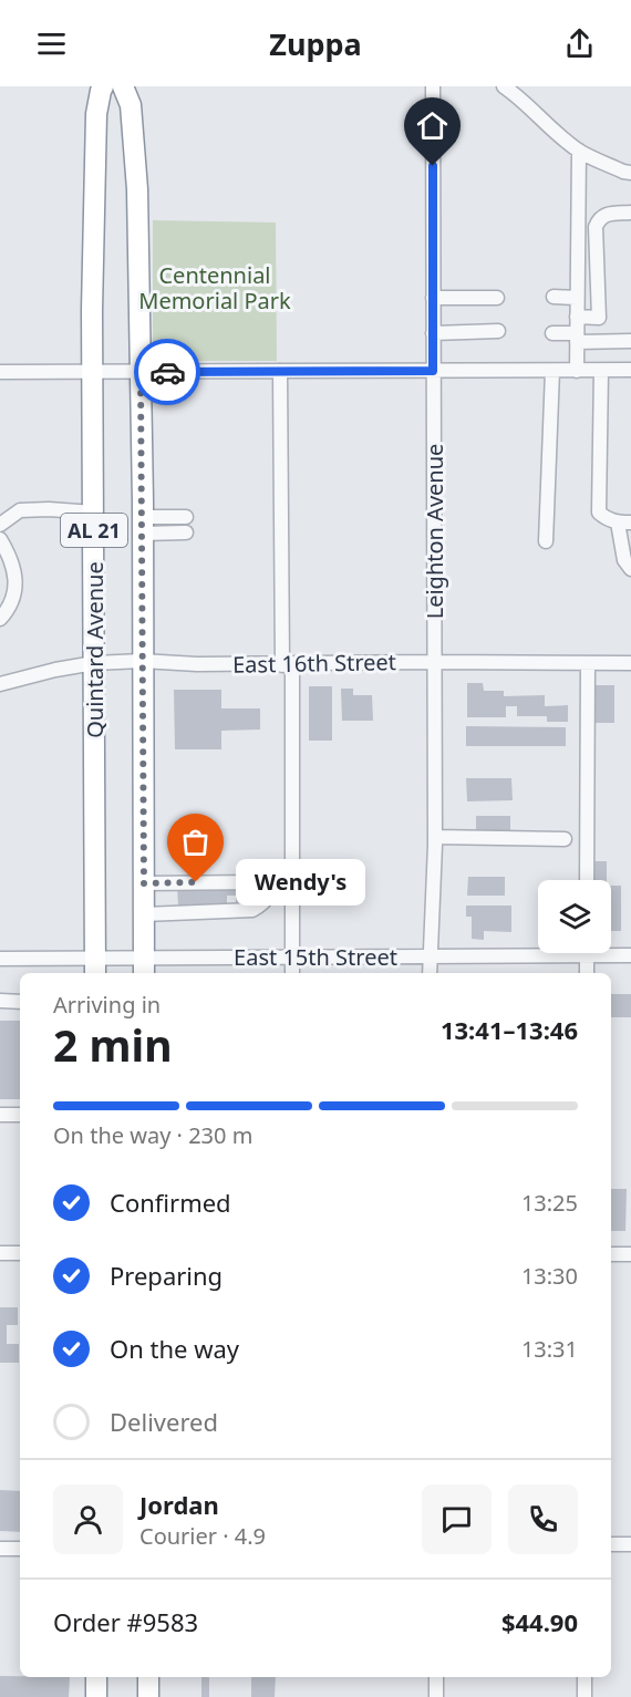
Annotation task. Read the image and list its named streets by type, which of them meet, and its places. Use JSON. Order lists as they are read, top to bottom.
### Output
{
  "streets": {
    "highway": ["AL 21", "Quintard Avenue"],
    "street": ["Leighton Avenue", "East 16th Street", "East 15th Street"]
  },
  "crossings": [
    ["AL 21", "East 16th Street"],
    ["AL 21", "East 15th Street"],
    ["Leighton Avenue", "East 16th Street"],
    ["Leighton Avenue", "East 15th Street"],
    ["Quintard Avenue", "East 16th Street"],
    ["Quintard Avenue", "East 15th Street"]
  ],
  "parks": ["Centennial Memorial Park"],
  "places": ["Wendy's"],
  "page": {
    "header": "Zuppa",
    "bubble": "Wendy's",
    "heading": ["2 min", "Arriving in", "13:41–13:46"],
    "panel": [
      "Jordan",
      "Courier · 4.9",
      "Order #9583",
      "$44.90"
    ],
    "bar": "On the way · 230 m",
    "list": [
      ["Confirmed", "13:25"],
      ["Preparing", "13:30"],
      ["On the way", "13:31"],
      "Delivered"
    ]
  }
}
